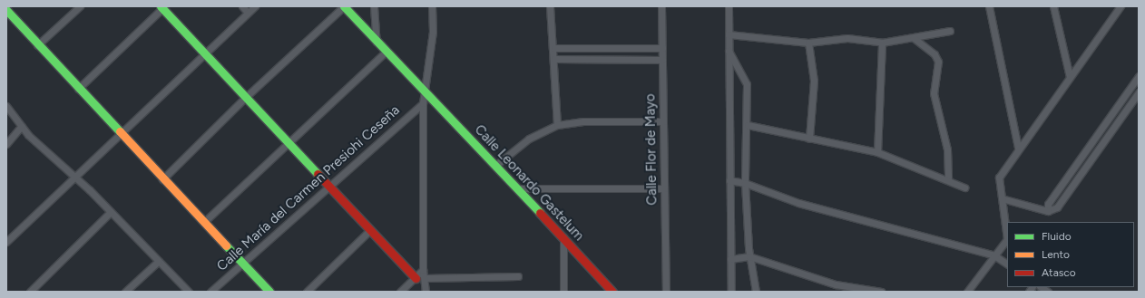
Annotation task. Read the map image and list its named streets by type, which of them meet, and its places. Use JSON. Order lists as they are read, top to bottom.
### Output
{
  "streets": {
    "street": ["Calle Flor de Mayo", "Calle Leonardo Gastelum", "Calle María del Carmen Presiohi Ceseña"]
  },
  "legend": ["Fluido", "Lento", "Atasco"]
}
